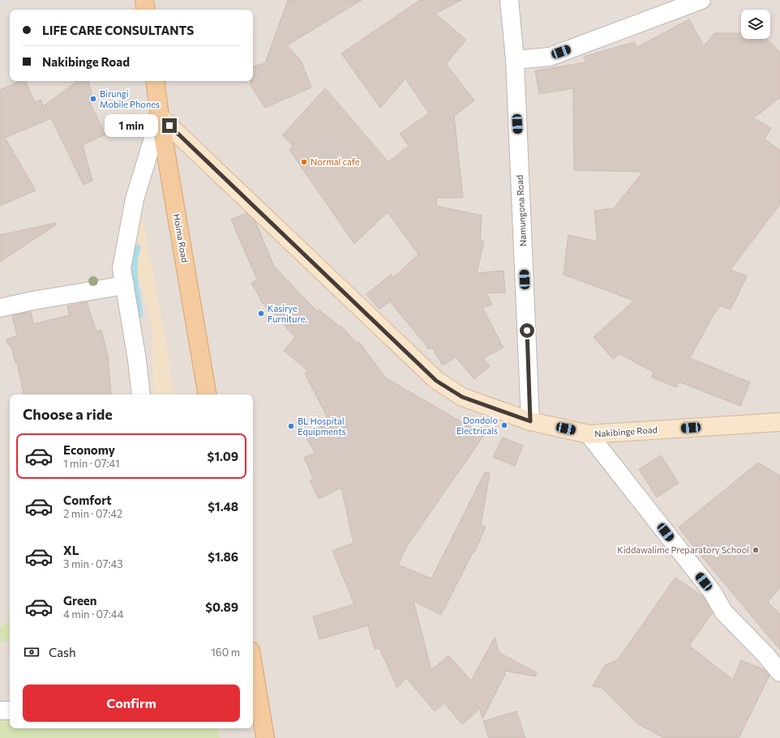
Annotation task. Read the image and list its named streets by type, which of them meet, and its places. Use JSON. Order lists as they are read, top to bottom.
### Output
{
  "streets": {
    "main road": ["Hoima Road"],
    "street": ["Namungona Road", "Nakibinge Road"]
  },
  "crossings": [
    ["Namungona Road", "Nakibinge Road"],
    ["Hoima Road", "Nakibinge Road"]
  ],
  "places": [
    "Birungi Mobile Phones",
    "Normal cafe",
    "Kasirye Furniture.",
    "Dondolo Electricals",
    "BL Hospital Equipments",
    "Kiddawalime Preparatory School"
  ],
  "page": {
    "banner": ["LIFE CARE CONSULTANTS", "Nakibinge Road"],
    "bubble": "1 min",
    "heading": "Choose a ride",
    "list": [
      {
        "name": "Economy",
        "note": "1 min · 07:41",
        "value": "$1.09"
      },
      {
        "name": "Comfort",
        "note": "2 min · 07:42",
        "value": "$1.48"
      },
      {
        "name": "XL",
        "note": "3 min · 07:43",
        "value": "$1.86"
      },
      {
        "name": "Green",
        "note": "4 min · 07:44",
        "value": "$0.89"
      }
    ],
    "pay": ["Cash", "160 m"],
    "buttons": "Confirm"
  }
}
